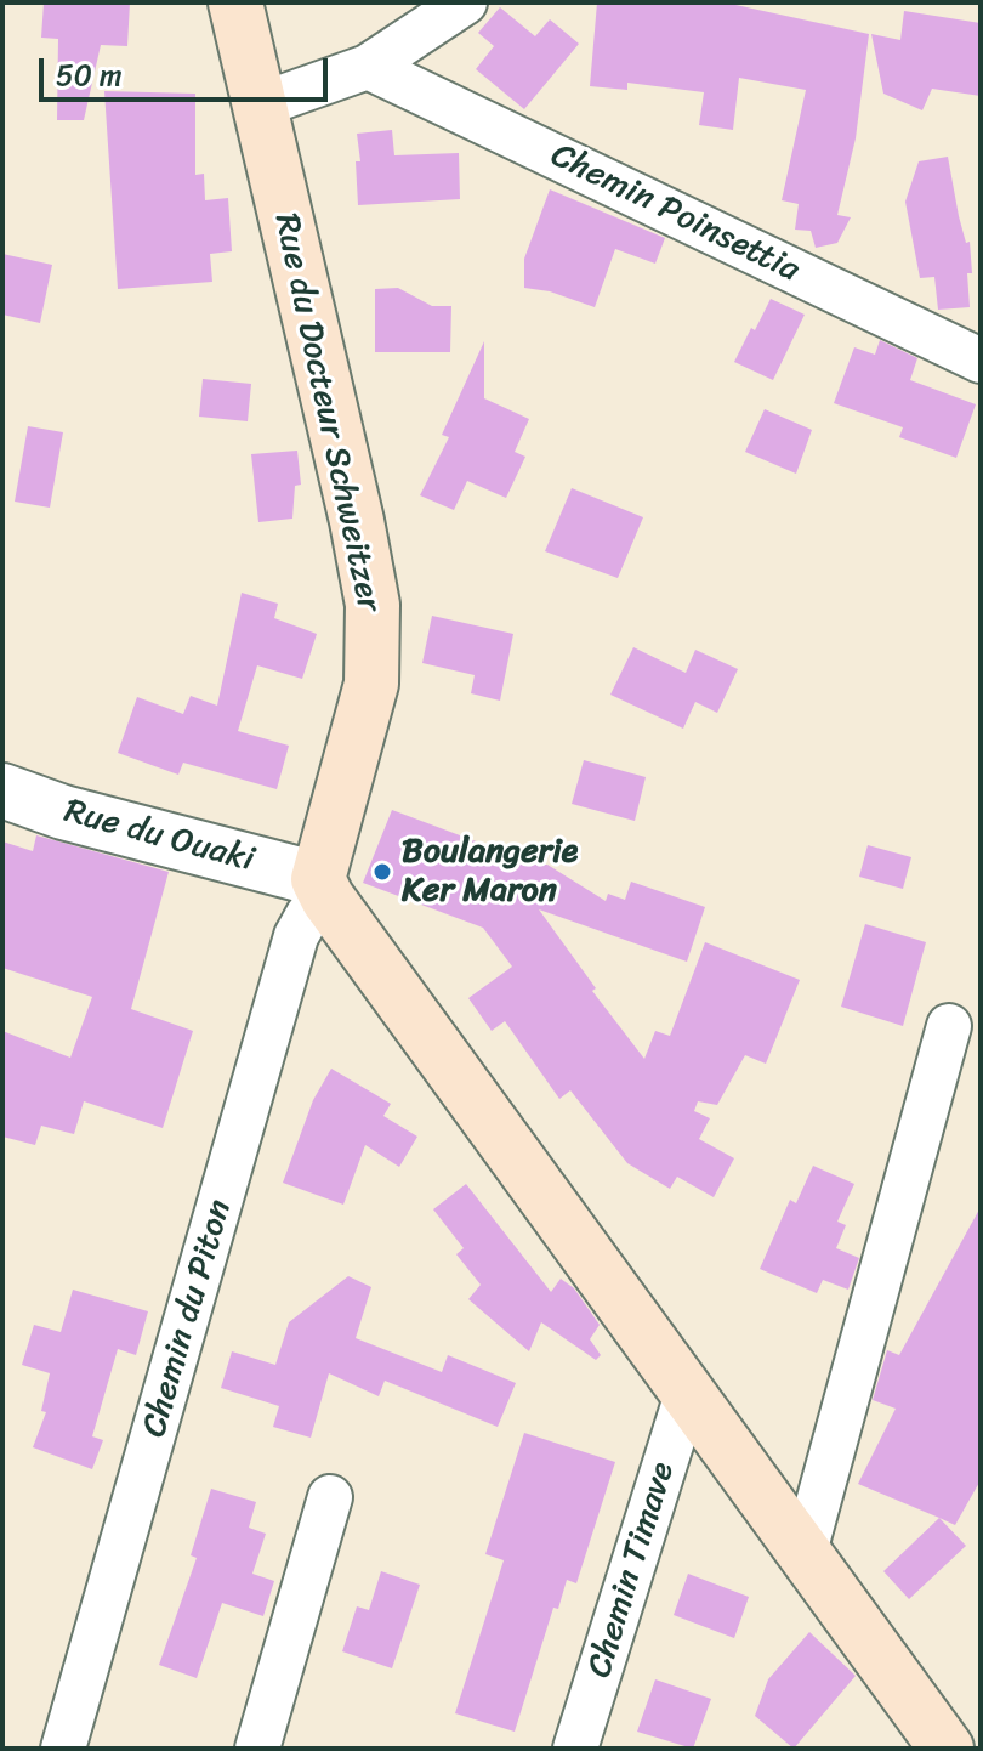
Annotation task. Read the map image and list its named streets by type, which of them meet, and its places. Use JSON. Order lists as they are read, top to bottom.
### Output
{
  "streets": {
    "main road": ["Rue du Docteur Schweitzer"],
    "street": [
      "Chemin Poinsettia",
      "Rue du Ouaki",
      "Chemin du Piton",
      "Chemin Timave"
    ]
  },
  "crossings": [
    ["Rue du Docteur Schweitzer", "Rue du Ouaki"],
    ["Rue du Docteur Schweitzer", "Chemin du Piton"],
    ["Rue du Ouaki", "Chemin du Piton"]
  ],
  "places": ["Boulangerie Ker Maron"],
  "scale_bar": "50 m"
}
